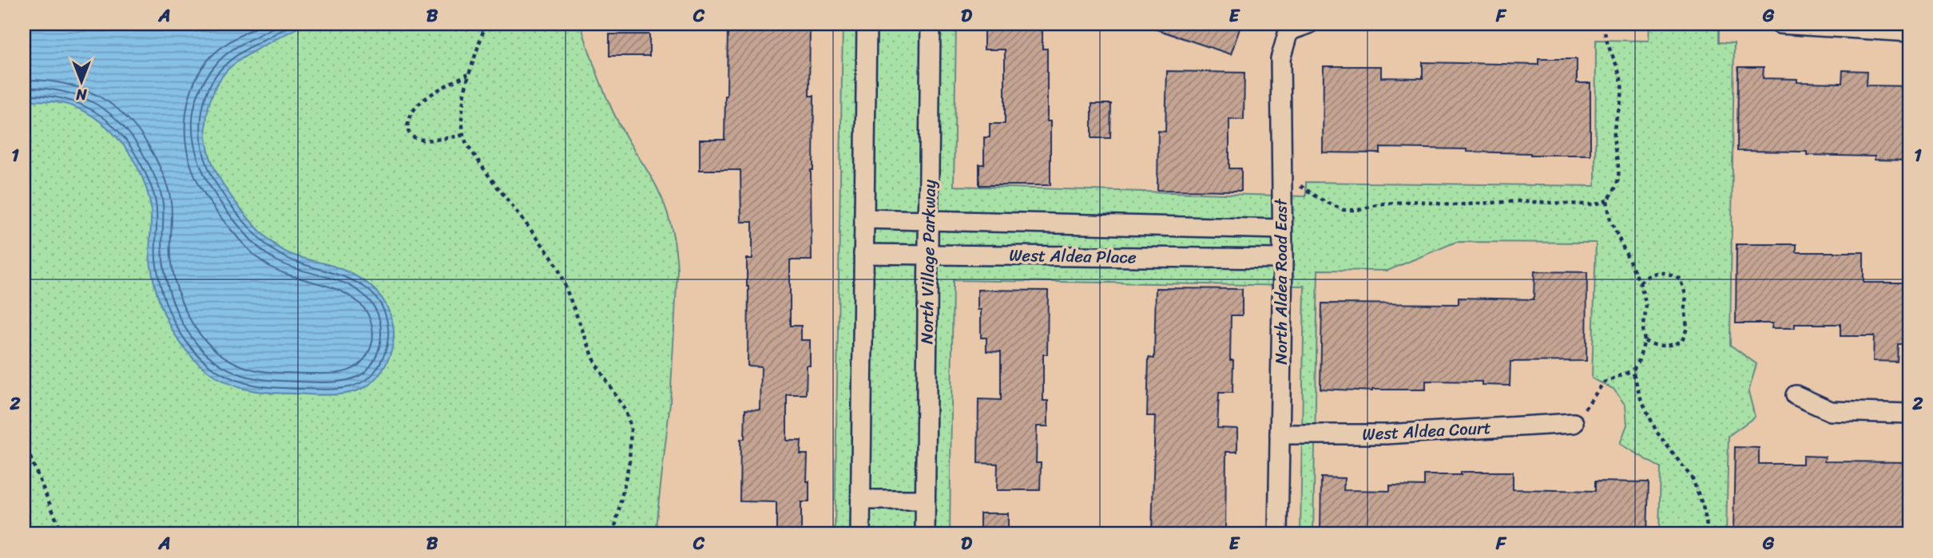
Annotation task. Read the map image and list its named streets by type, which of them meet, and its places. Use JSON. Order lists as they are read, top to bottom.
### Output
{
  "streets": {
    "street": [
      "West Aldea Place",
      "North Village Parkway",
      "North Aldea Road East",
      "West Aldea Court"
    ]
  },
  "crossings": [
    ["West Aldea Place", "North Village Parkway"],
    ["West Aldea Place", "North Aldea Road East"],
    ["North Aldea Road East", "West Aldea Court"]
  ],
  "north": "bottom",
  "grid": {
    "columns": [
      "A",
      "B",
      "C",
      "D",
      "E",
      "F",
      "G"
    ],
    "rows": ["1", "2"]
  }
}
